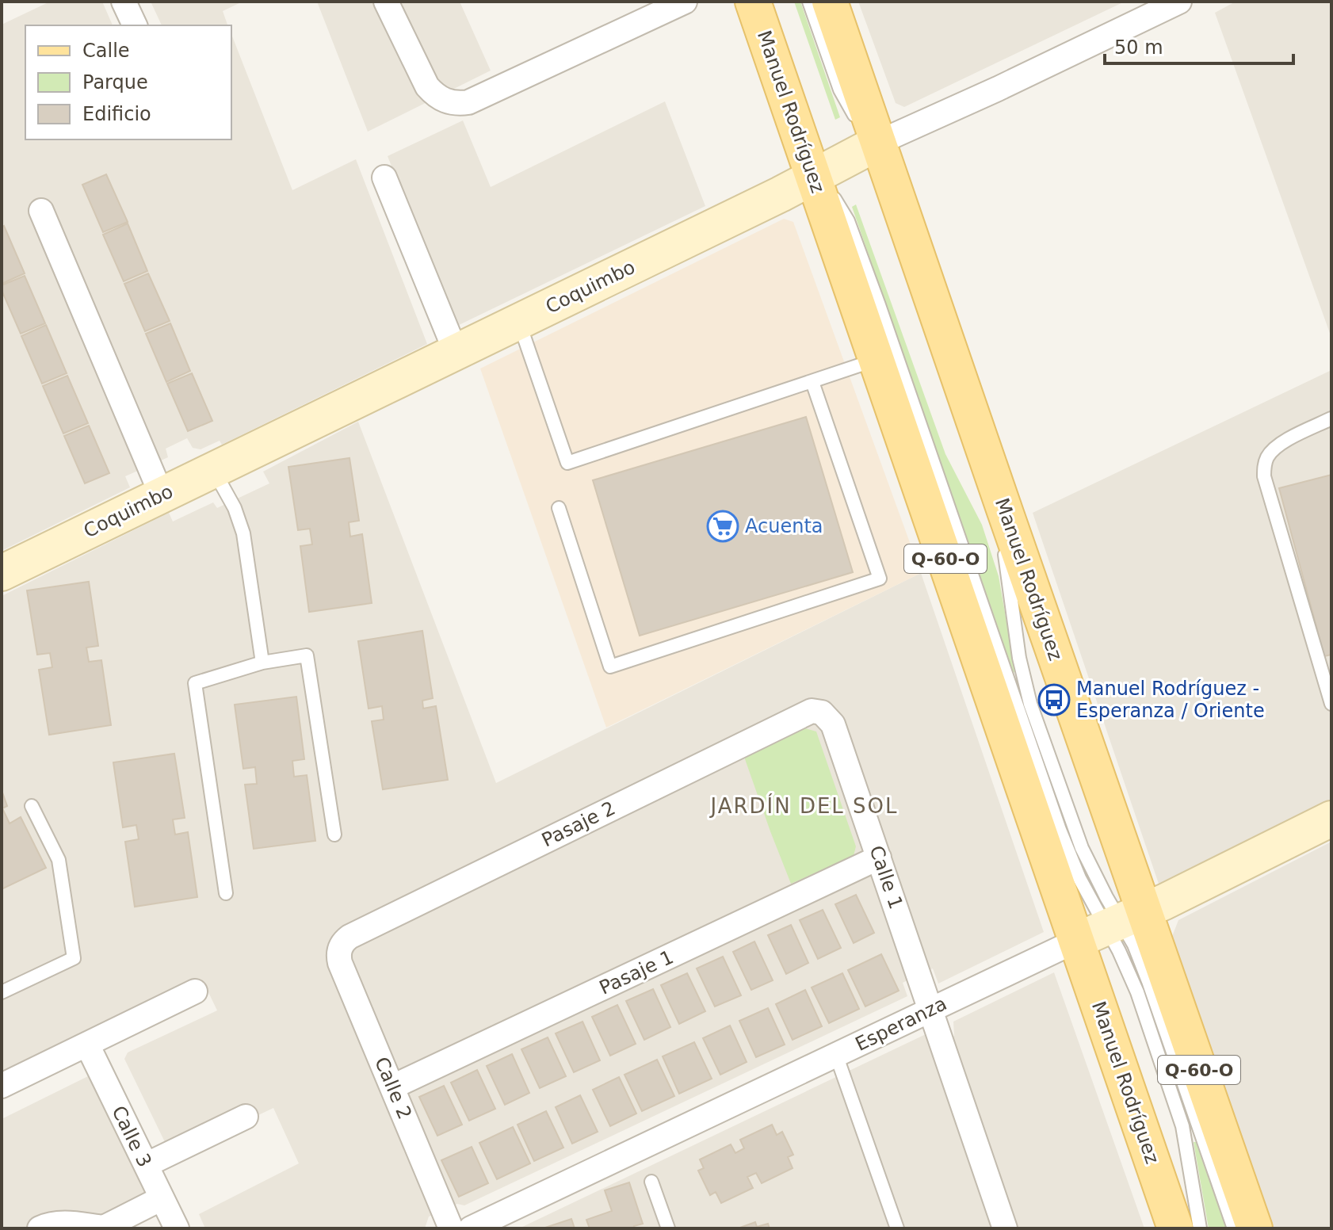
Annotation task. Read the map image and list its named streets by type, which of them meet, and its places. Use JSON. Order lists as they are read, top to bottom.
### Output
{
  "streets": {
    "main road": ["Manuel Rodríguez", "Q-60-O"],
    "street": [
      "Coquimbo",
      "Pasaje 2",
      "Calle 1",
      "Pasaje 1",
      "Esperanza",
      "Calle 2",
      "Calle 3"
    ]
  },
  "crossings": [
    ["Manuel Rodríguez", "Coquimbo"],
    ["Manuel Rodríguez", "Esperanza"],
    ["Pasaje 2", "Calle 1"],
    ["Pasaje 2", "Calle 2"],
    ["Calle 1", "Pasaje 1"],
    ["Calle 1", "Esperanza"],
    ["Pasaje 1", "Calle 2"]
  ],
  "districts": ["JARDÍN DEL SOL"],
  "places": {
    "supermarket": ["Acuenta"],
    "bus stop": ["Manuel Rodríguez - Esperanza / Oriente"]
  },
  "legend": ["Calle", "Parque", "Edificio"],
  "scale_bar": "50 m"
}
